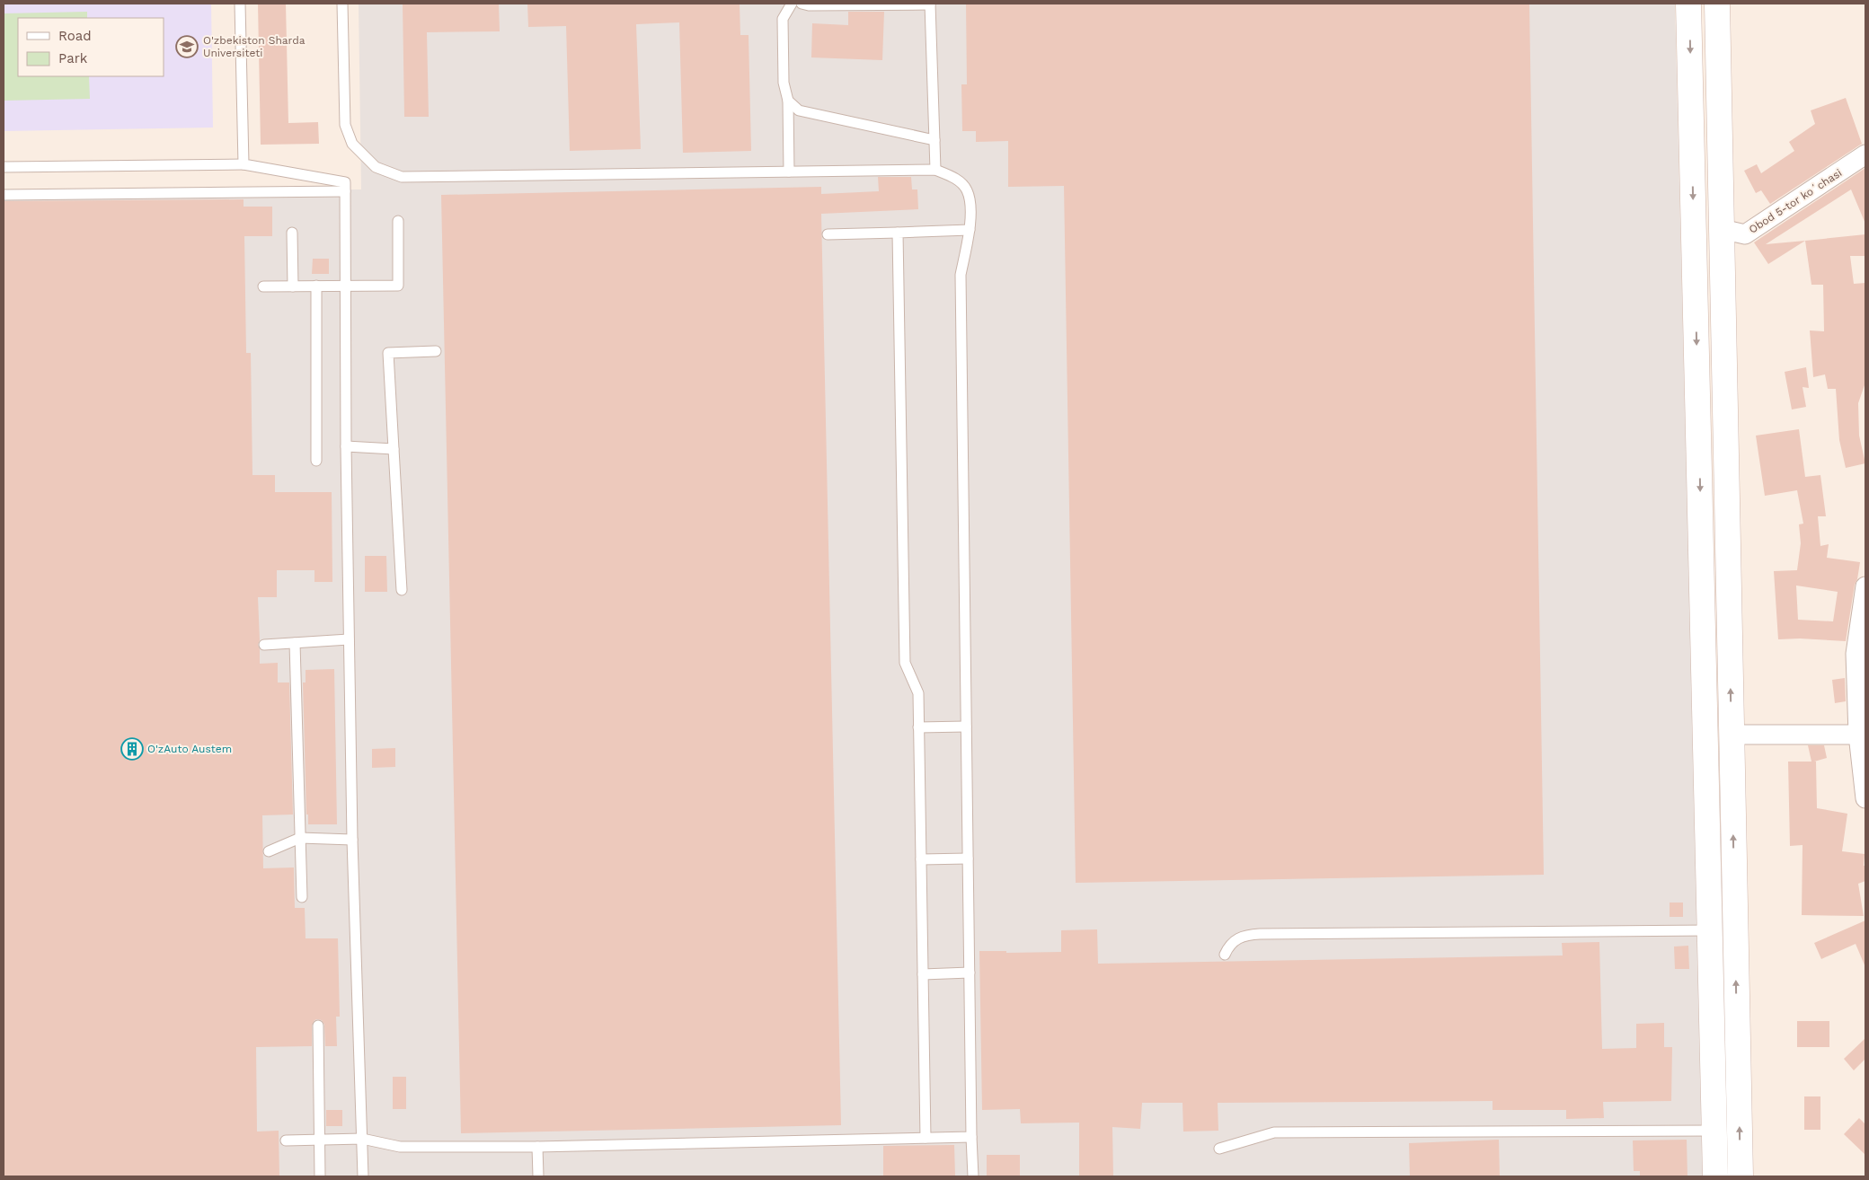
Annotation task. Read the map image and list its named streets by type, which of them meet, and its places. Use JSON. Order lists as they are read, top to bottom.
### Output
{
  "streets": {
    "street": ["Obod 5-tor koʻchasi"]
  },
  "places": {
    "school or university": ["O'zbekiston Sharda Universiteti"],
    "building": ["O'zAuto Austem"]
  },
  "legend": ["Road", "Park"]
}
